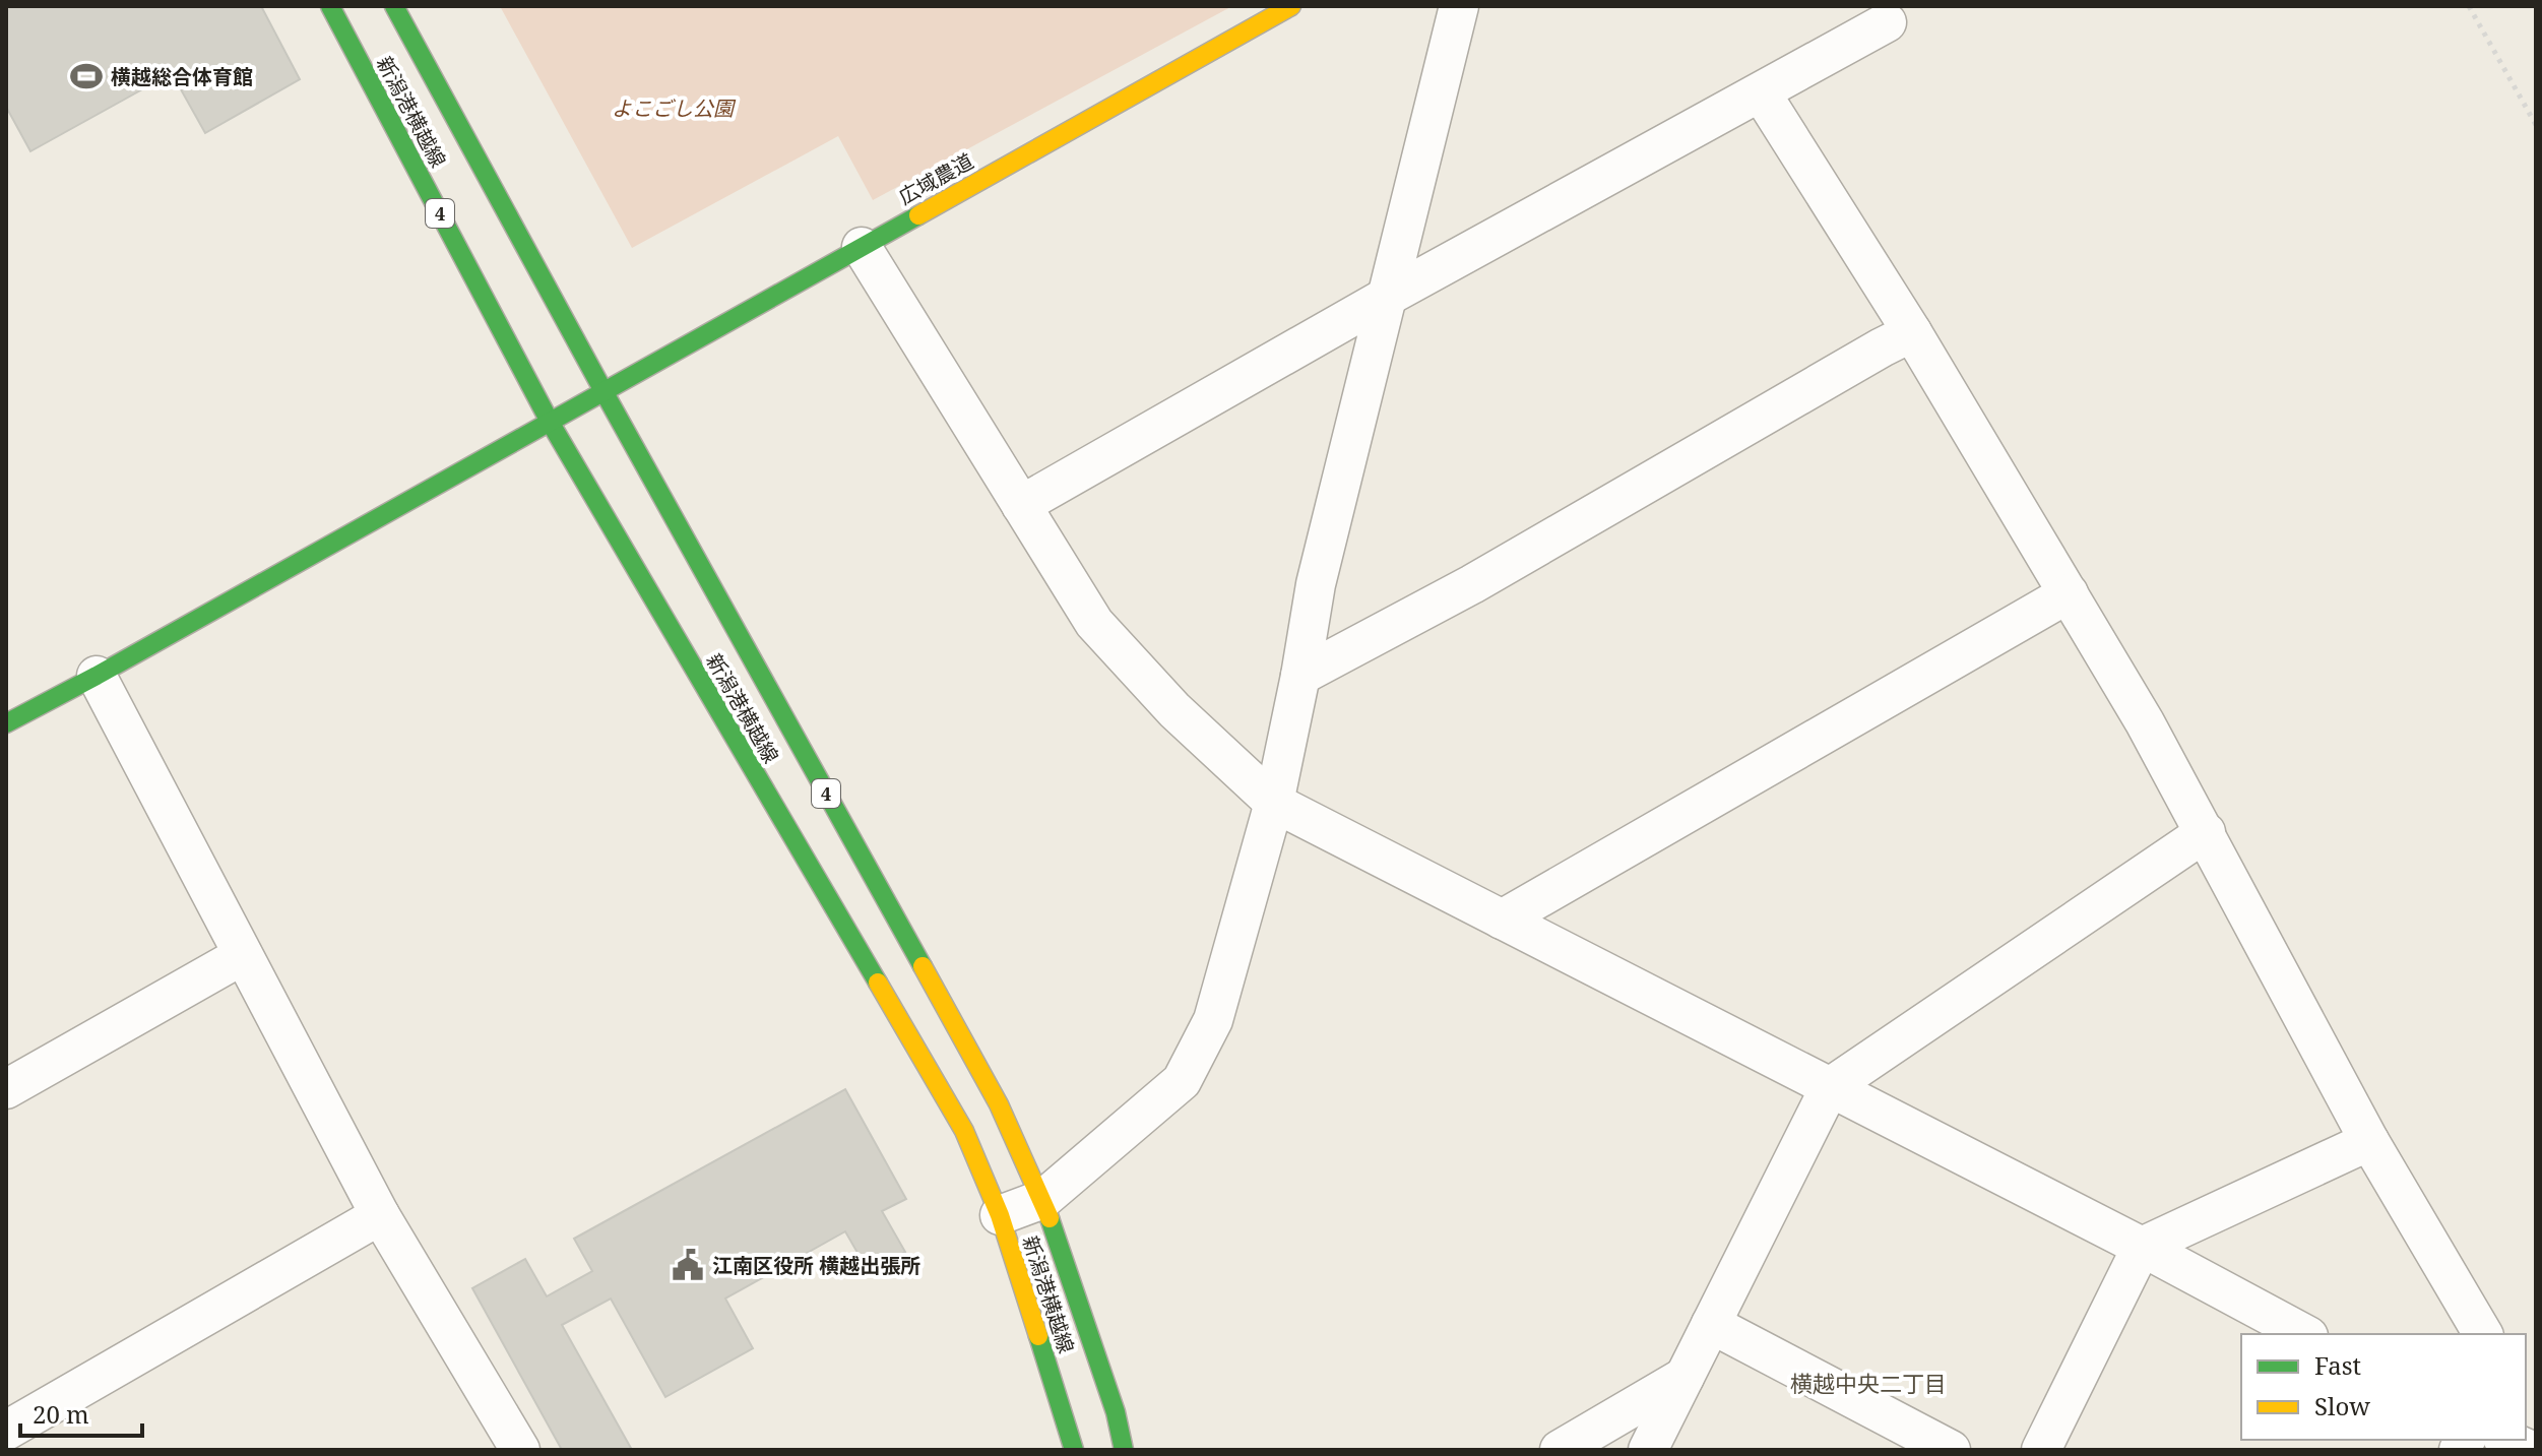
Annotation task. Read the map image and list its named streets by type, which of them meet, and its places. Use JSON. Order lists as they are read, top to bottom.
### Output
{
  "streets": {
    "main road": ["新潟港横越線", "広域農道", "4"]
  },
  "crossings": [
    ["新潟港横越線", "広域農道"]
  ],
  "districts": ["横越中央二丁目"],
  "parks": ["よこごし公園"],
  "places": {
    "sports": ["横越総合体育館"],
    "public building": ["江南区役所 横越出張所"]
  },
  "legend": ["Fast", "Slow"],
  "scale_bar": "20 m"
}
